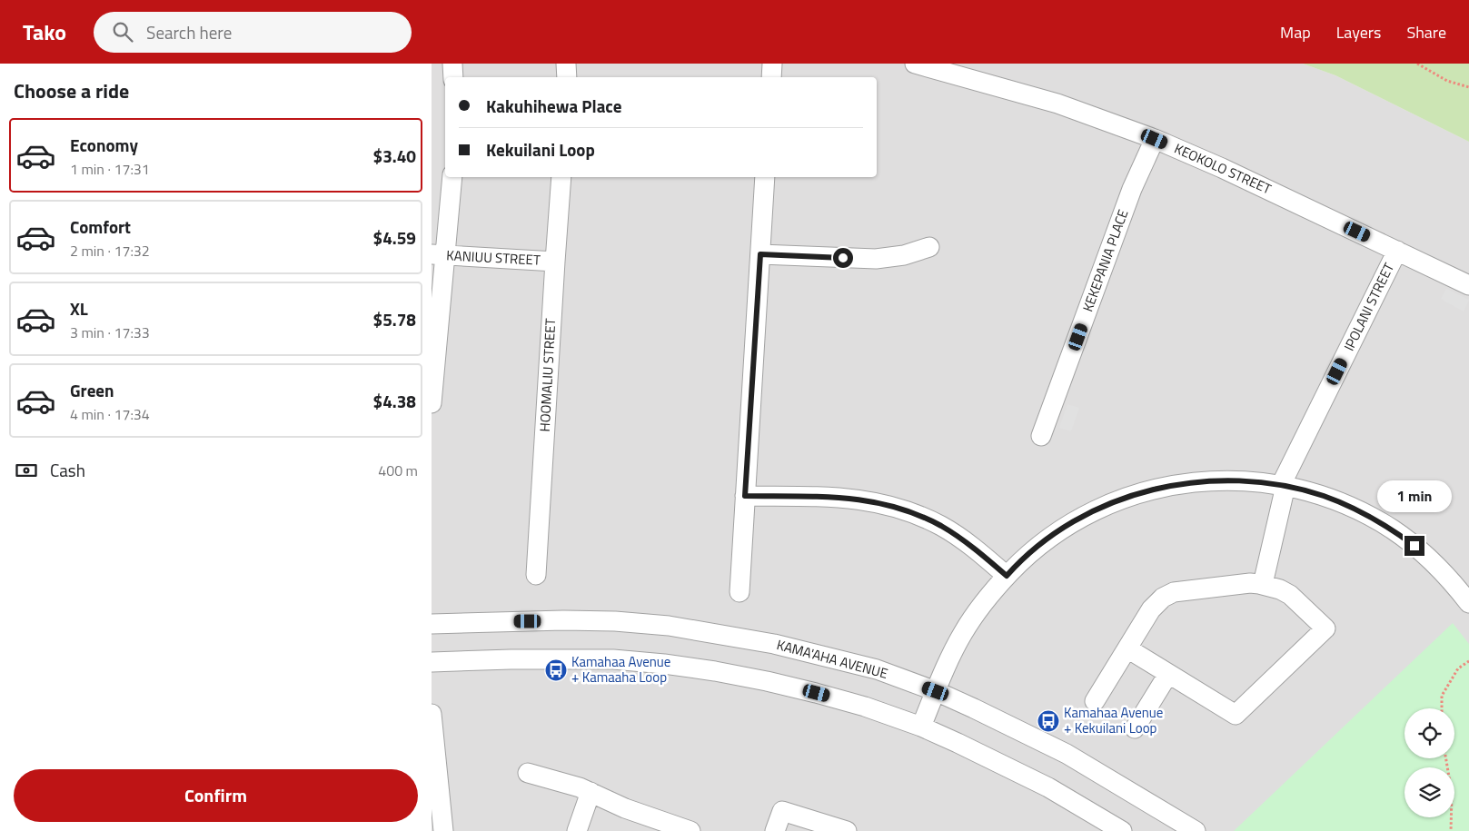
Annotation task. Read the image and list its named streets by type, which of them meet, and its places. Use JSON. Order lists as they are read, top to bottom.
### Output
{
  "streets": {
    "street": [
      "KEOKOLO STREET",
      "KANIUU STREET",
      "KEKEPANIA PLACE",
      "IPOLANI STREET",
      "HOOMALIU STREET",
      "KAMA'AHA AVENUE"
    ]
  },
  "crossings": [
    ["KEOKOLO STREET", "KEKEPANIA PLACE"],
    ["KEOKOLO STREET", "IPOLANI STREET"],
    ["KANIUU STREET", "HOOMALIU STREET"]
  ],
  "places": {
    "bus stop": ["Kamahaa Avenue + Kamaaha Loop", "Kamahaa Avenue + Kekuilani Loop"]
  },
  "page": {
    "header": "Tako",
    "search": "Search here",
    "nav": ["Map", "Layers", "Share"],
    "heading": "Choose a ride",
    "banner": ["Kakuhihewa Place", "Kekuilani Loop"],
    "list": [
      {
        "name": "Economy",
        "note": "1 min · 17:31",
        "value": "$3.40"
      },
      {
        "name": "Comfort",
        "note": "2 min · 17:32",
        "value": "$4.59"
      },
      {
        "name": "XL",
        "note": "3 min · 17:33",
        "value": "$5.78"
      },
      {
        "name": "Green",
        "note": "4 min · 17:34",
        "value": "$4.38"
      }
    ],
    "pay": ["Cash", "400 m"],
    "bubble": "1 min",
    "buttons": "Confirm"
  }
}
